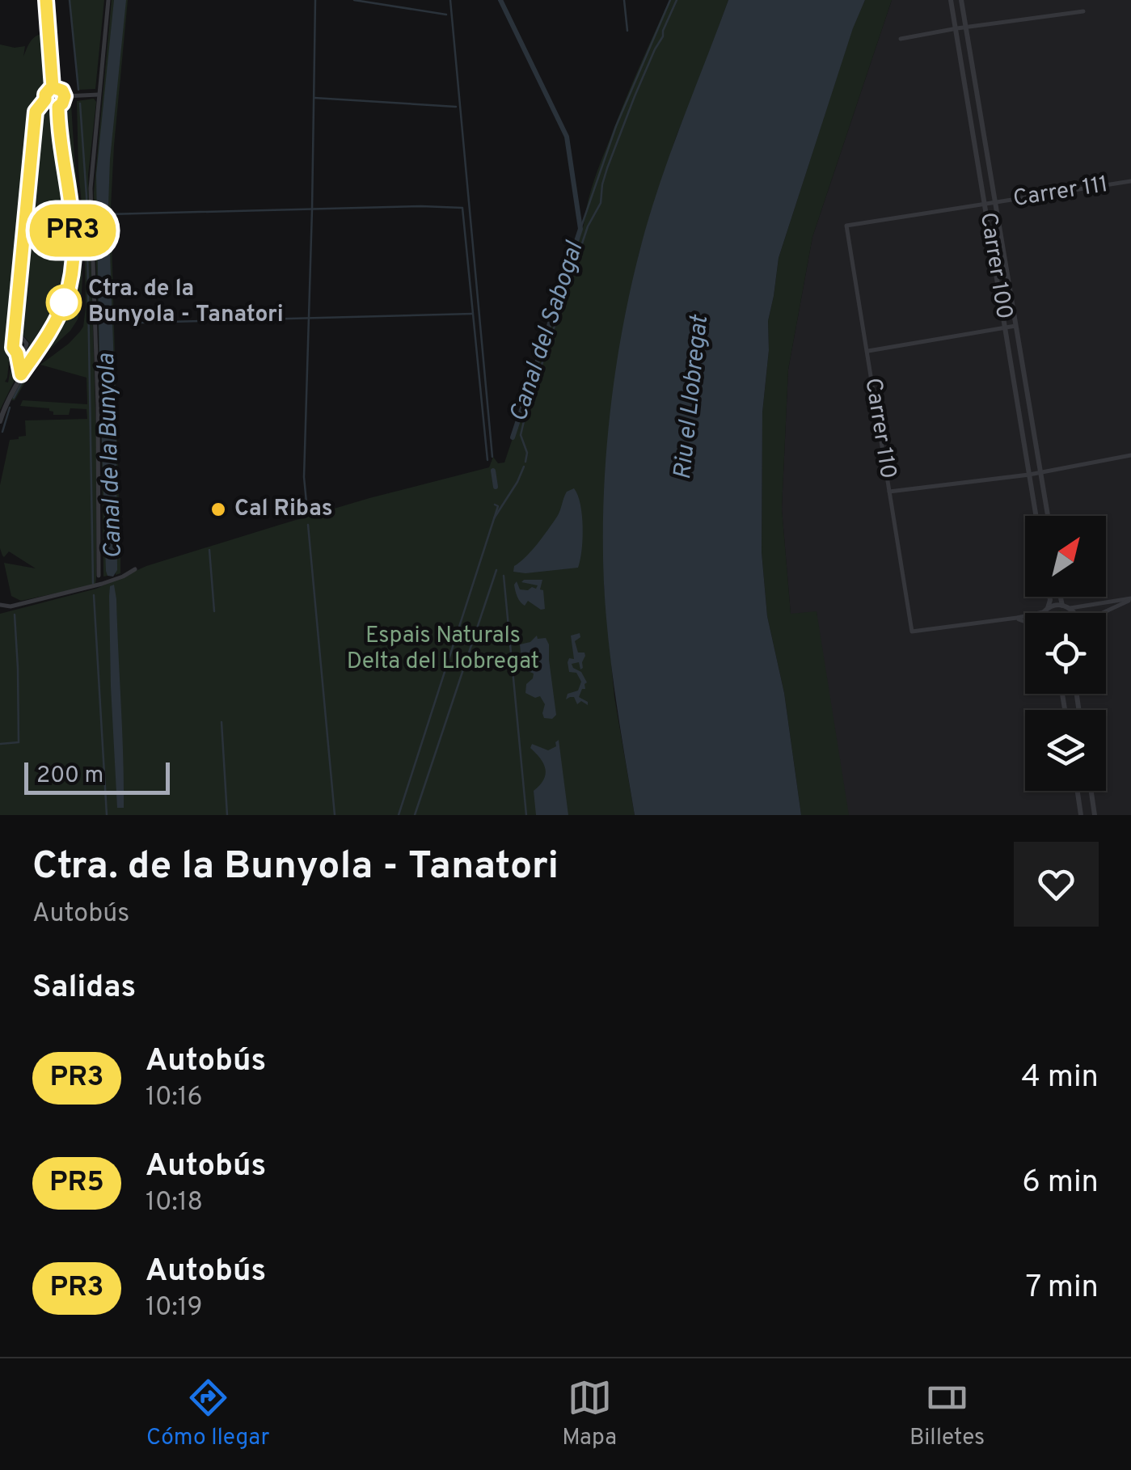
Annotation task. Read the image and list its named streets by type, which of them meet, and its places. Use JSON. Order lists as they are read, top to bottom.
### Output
{
  "streets": {
    "street": ["Carrer 111", "Carrer 100", "Carrer 110"]
  },
  "crossings": [
    ["Carrer 111", "Carrer 100"],
    ["Carrer 111", "Carrer 110"]
  ],
  "water": ["Canal del Sabogal", "Riu el Llobregat", "Canal de la Bunyola"],
  "parks": ["Espais Naturals Delta del Llobregat"],
  "places": ["Ctra. de la Bunyola - Tanatori", "Cal Ribas"],
  "lines": ["bus line PR3"],
  "scale_bar": "200 m",
  "north": "top right",
  "page": {
    "on_map": "PR3",
    "scale": "200 m",
    "heading": [
      ["Ctra. de la Bunyola - Tanatori", "Autobús"],
      "Salidas"
    ],
    "list": [
      {
        "mark": "PR3",
        "name": "Autobús",
        "note": "10:16",
        "value": "4 min"
      },
      {
        "mark": "PR5",
        "name": "Autobús",
        "note": "10:18",
        "value": "6 min"
      },
      {
        "mark": "PR3",
        "name": "Autobús",
        "note": "10:19",
        "value": "7 min"
      }
    ],
    "tabs": ["Cómo llegar", "Mapa", "Billetes"]
  }
}
